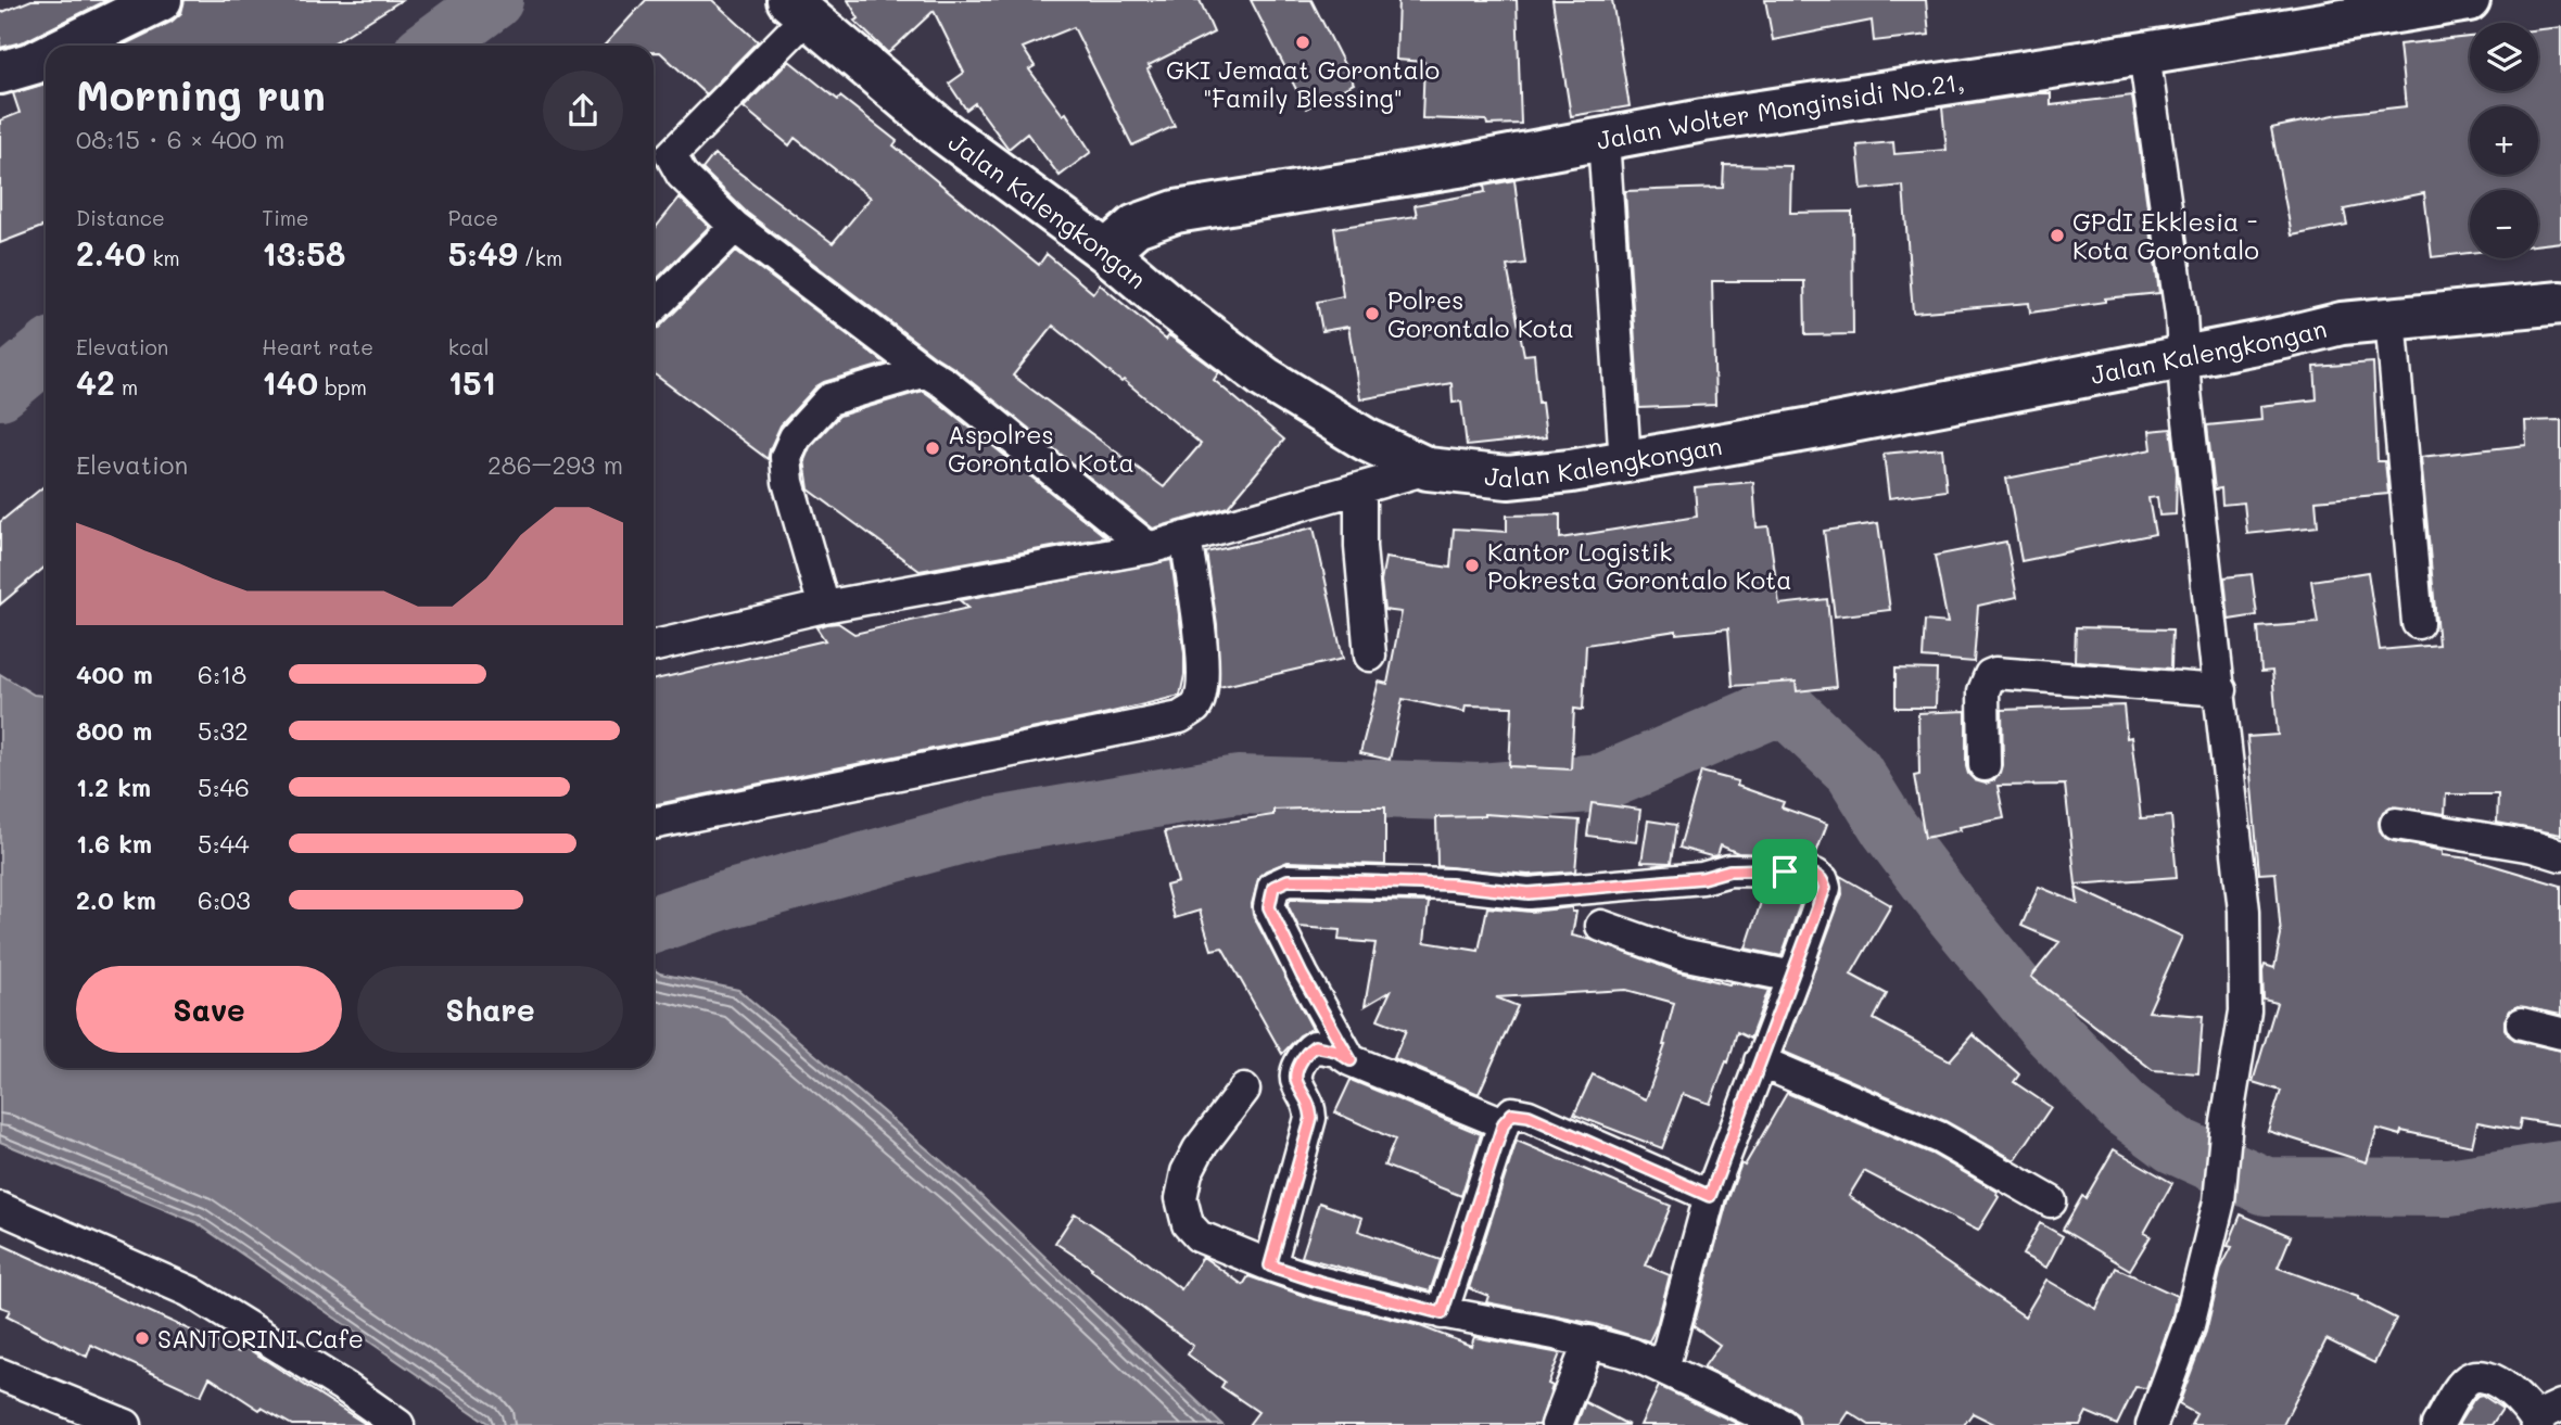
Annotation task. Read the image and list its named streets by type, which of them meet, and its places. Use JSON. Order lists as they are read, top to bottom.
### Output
{
  "streets": {
    "highway": ["Jalan Wolter Monginsidi No.21,", "Jalan Kalengkongan"]
  },
  "crossings": [
    ["Jalan Wolter Monginsidi No.21,", "Jalan Kalengkongan"]
  ],
  "places": [
    "GKI Jemaat Gorontalo \"Family Blessing\"",
    "GPdI Ekklesia - Kota Gorontalo",
    "Polres Gorontalo Kota",
    "Aspolres Gorontalo Kota",
    "Kantor Logistik Pokresta Gorontalo Kota",
    "SANTORINI Cafe"
  ],
  "page": {
    "map_buttons": ["+", "−"],
    "heading": ["Morning run", "08:15 · 6 × 400 m"],
    "stats": [
      ["Distance", "2.40 km"],
      ["Time", "13:58"],
      ["Pace", "5:49 /km"],
      ["Elevation", "42 m"],
      ["Heart rate", "140 bpm"],
      ["kcal", "151"]
    ],
    "chart": ["Elevation", "286–293 m"],
    "list": [
      {
        "name": "400 m",
        "note": "6:18"
      },
      {
        "name": "800 m",
        "note": "5:32"
      },
      {
        "name": "1.2 km",
        "note": "5:46"
      },
      {
        "name": "1.6 km",
        "note": "5:44"
      },
      {
        "name": "2.0 km",
        "note": "6:03"
      }
    ],
    "buttons": ["Save", "Share"]
  }
}
